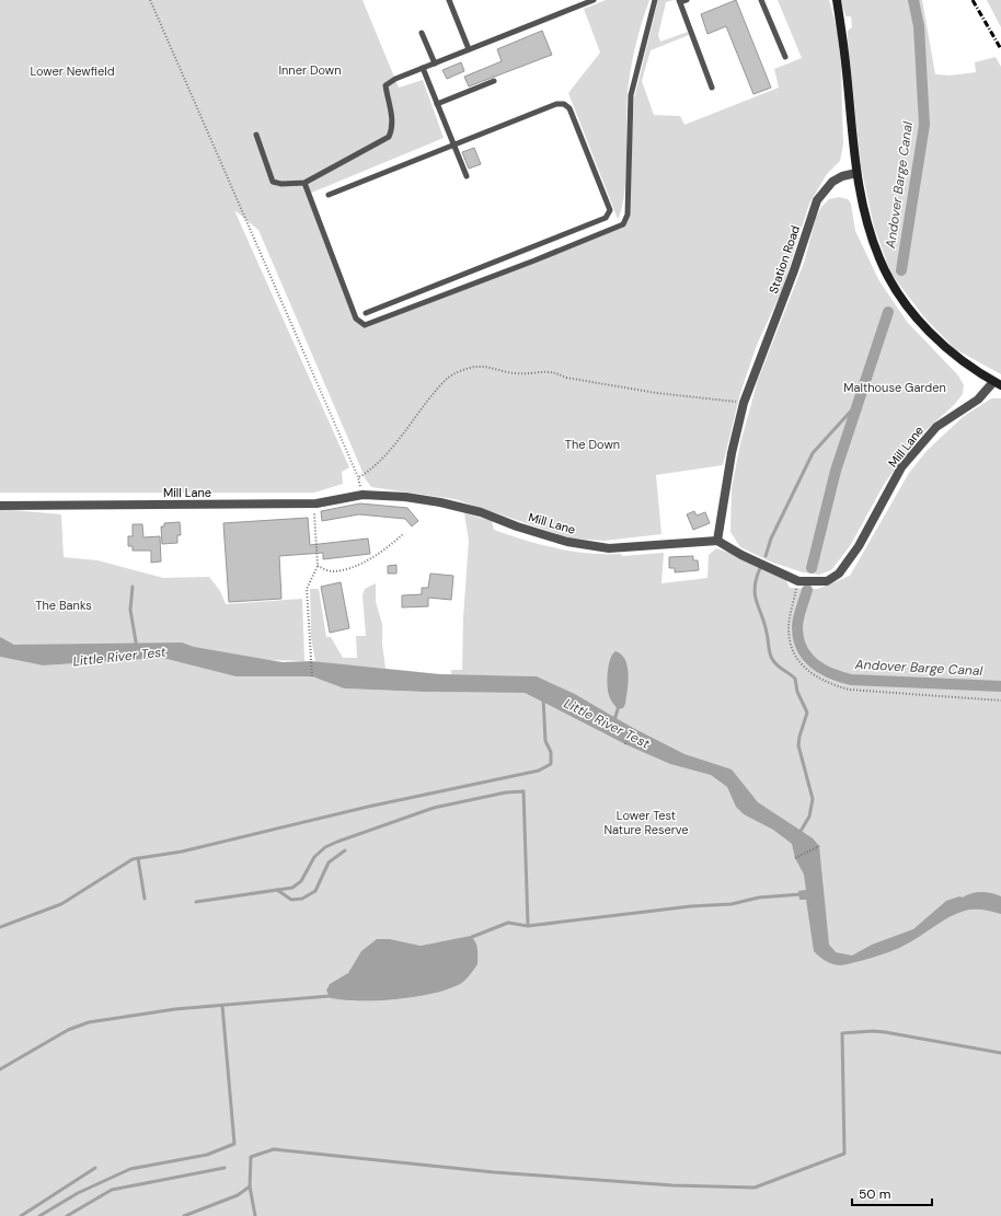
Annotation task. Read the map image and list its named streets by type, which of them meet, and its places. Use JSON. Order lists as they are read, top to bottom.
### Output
{
  "streets": {
    "street": ["Station Road", "Mill Lane"]
  },
  "crossings": [
    ["Station Road", "Mill Lane"]
  ],
  "water": ["Andover Barge Canal", "Little River Test"],
  "parks": [
    "Inner Down",
    "Lower Newfield",
    "Malthouse Garden",
    "The Down",
    "The Banks",
    "Lower Test Nature Reserve"
  ],
  "scale_bar": "50 m"
}
